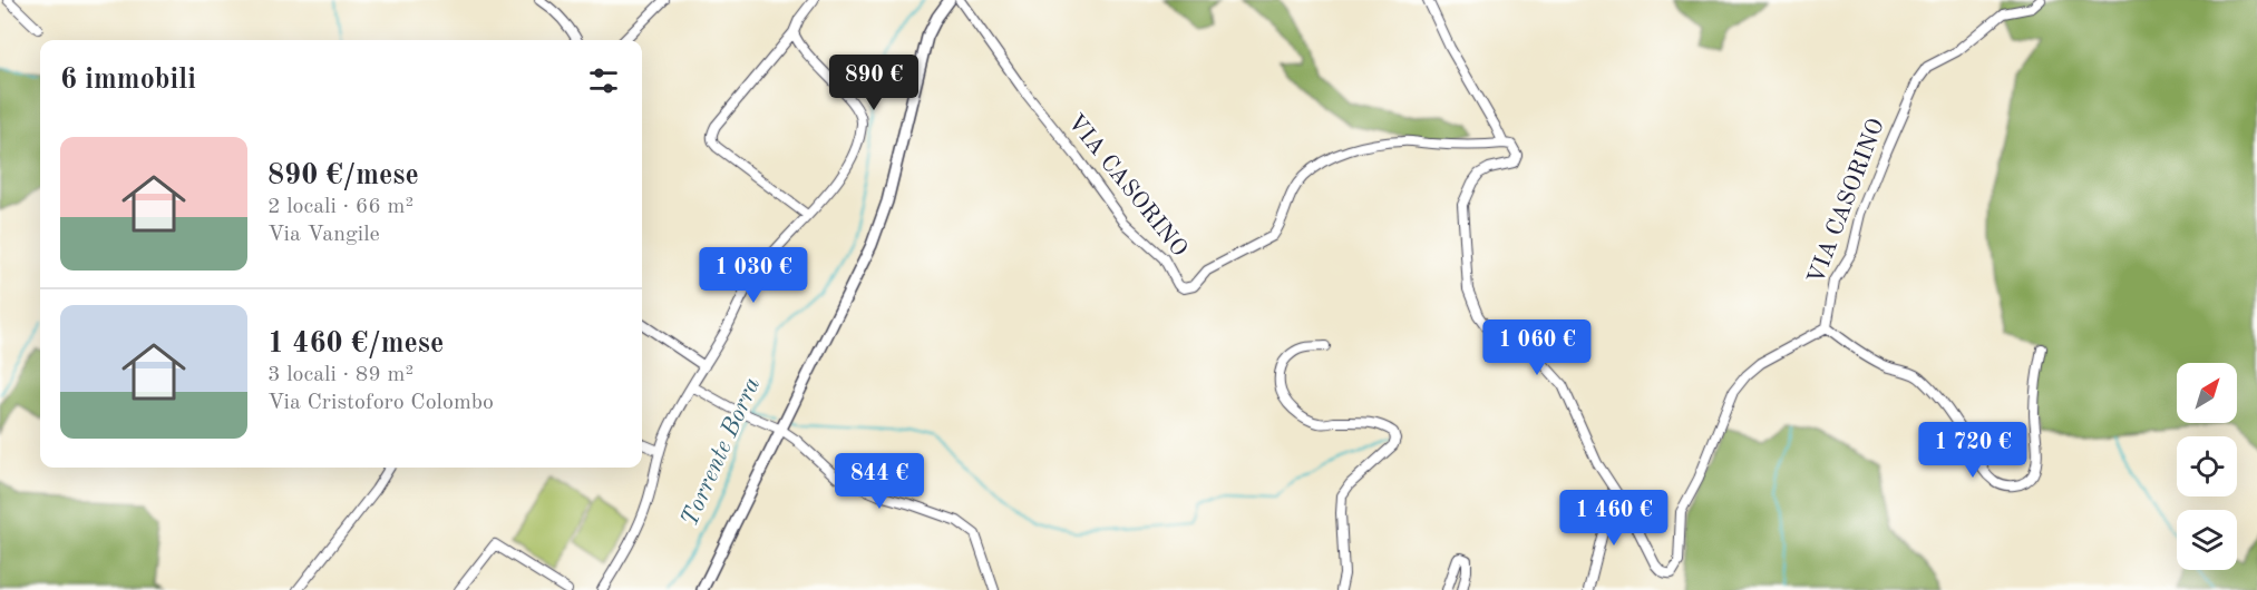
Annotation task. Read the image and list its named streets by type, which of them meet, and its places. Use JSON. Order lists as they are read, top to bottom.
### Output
{
  "streets": {
    "street": ["VIA CASORINO"]
  },
  "water": ["Torrente Borra"],
  "north": "top right",
  "page": {
    "heading": "6 immobili",
    "price": [
      "890 €",
      "1 030 €",
      "1 060 €",
      "1 720 €",
      "844 €",
      "1 460 €"
    ],
    "list": [
      {
        "name": "890 €/mese",
        "note": "2 locali · 66 m² · Via Vangile"
      },
      {
        "name": "1 460 €/mese",
        "note": "3 locali · 89 m² · Via Cristoforo Colombo"
      }
    ]
  }
}
